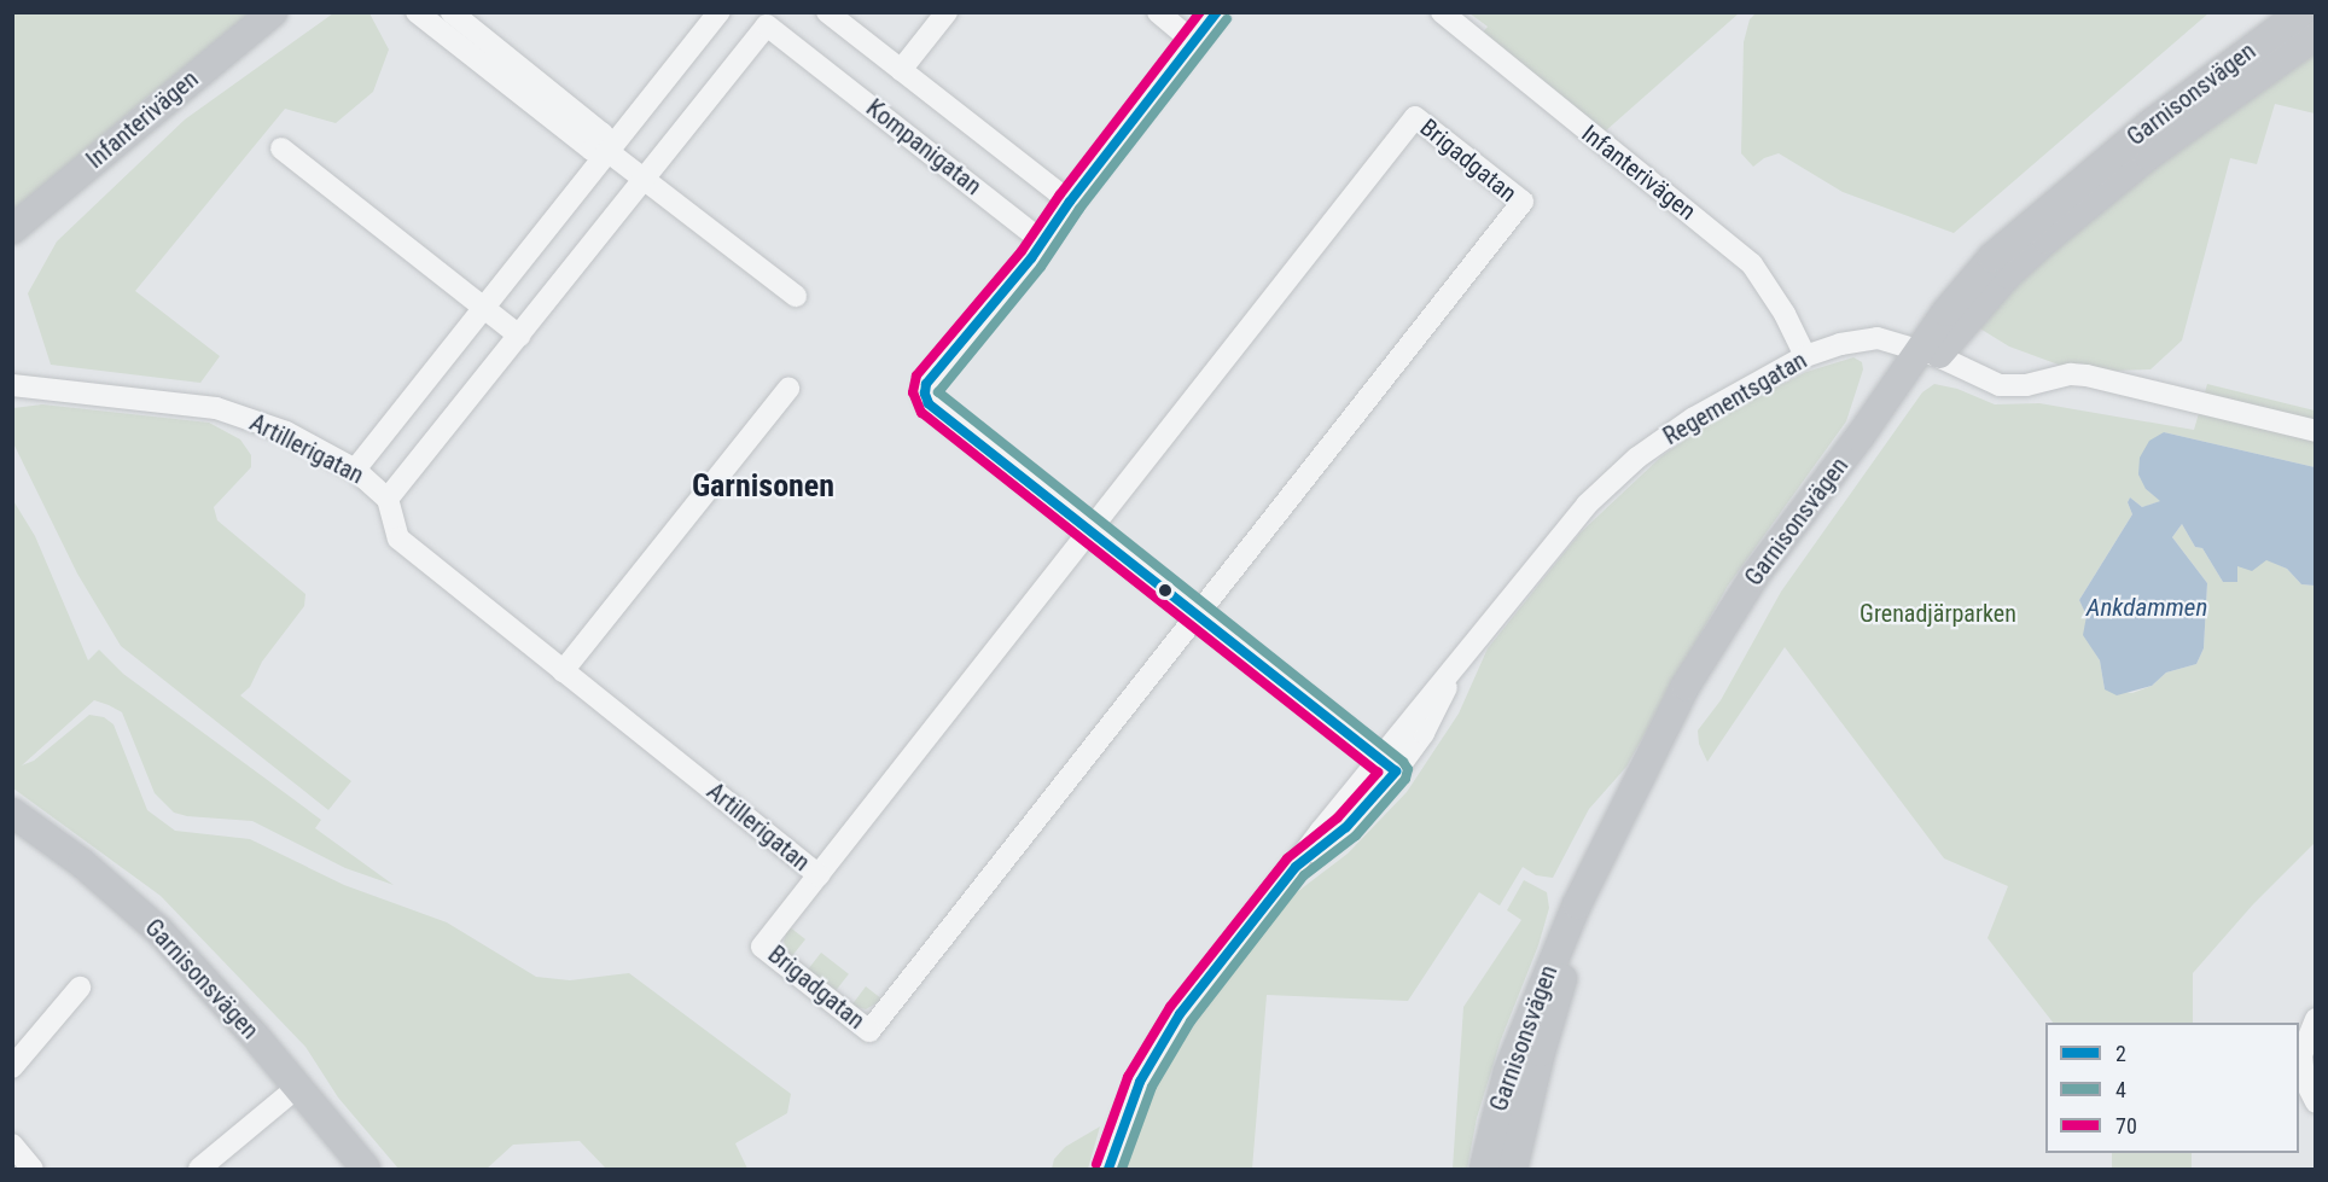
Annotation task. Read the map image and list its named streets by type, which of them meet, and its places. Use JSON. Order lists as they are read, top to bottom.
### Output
{
  "streets": {
    "street": [
      "Garnisonsvägen",
      "Infanterivägen",
      "Kompanigatan",
      "Brigadgatan",
      "Regementsgatan",
      "Artillerigatan"
    ]
  },
  "crossings": [
    ["Garnisonsvägen", "Regementsgatan"],
    ["Infanterivägen", "Regementsgatan"],
    ["Kompanigatan", "Artillerigatan"],
    ["Brigadgatan", "Artillerigatan"]
  ],
  "districts": ["Garnisonen"],
  "water": ["Ankdammen"],
  "parks": ["Grenadjärparken"],
  "lines": ["transit line 2", "transit line 70", "transit line 4"],
  "legend": ["2", "4", "70"]
}
